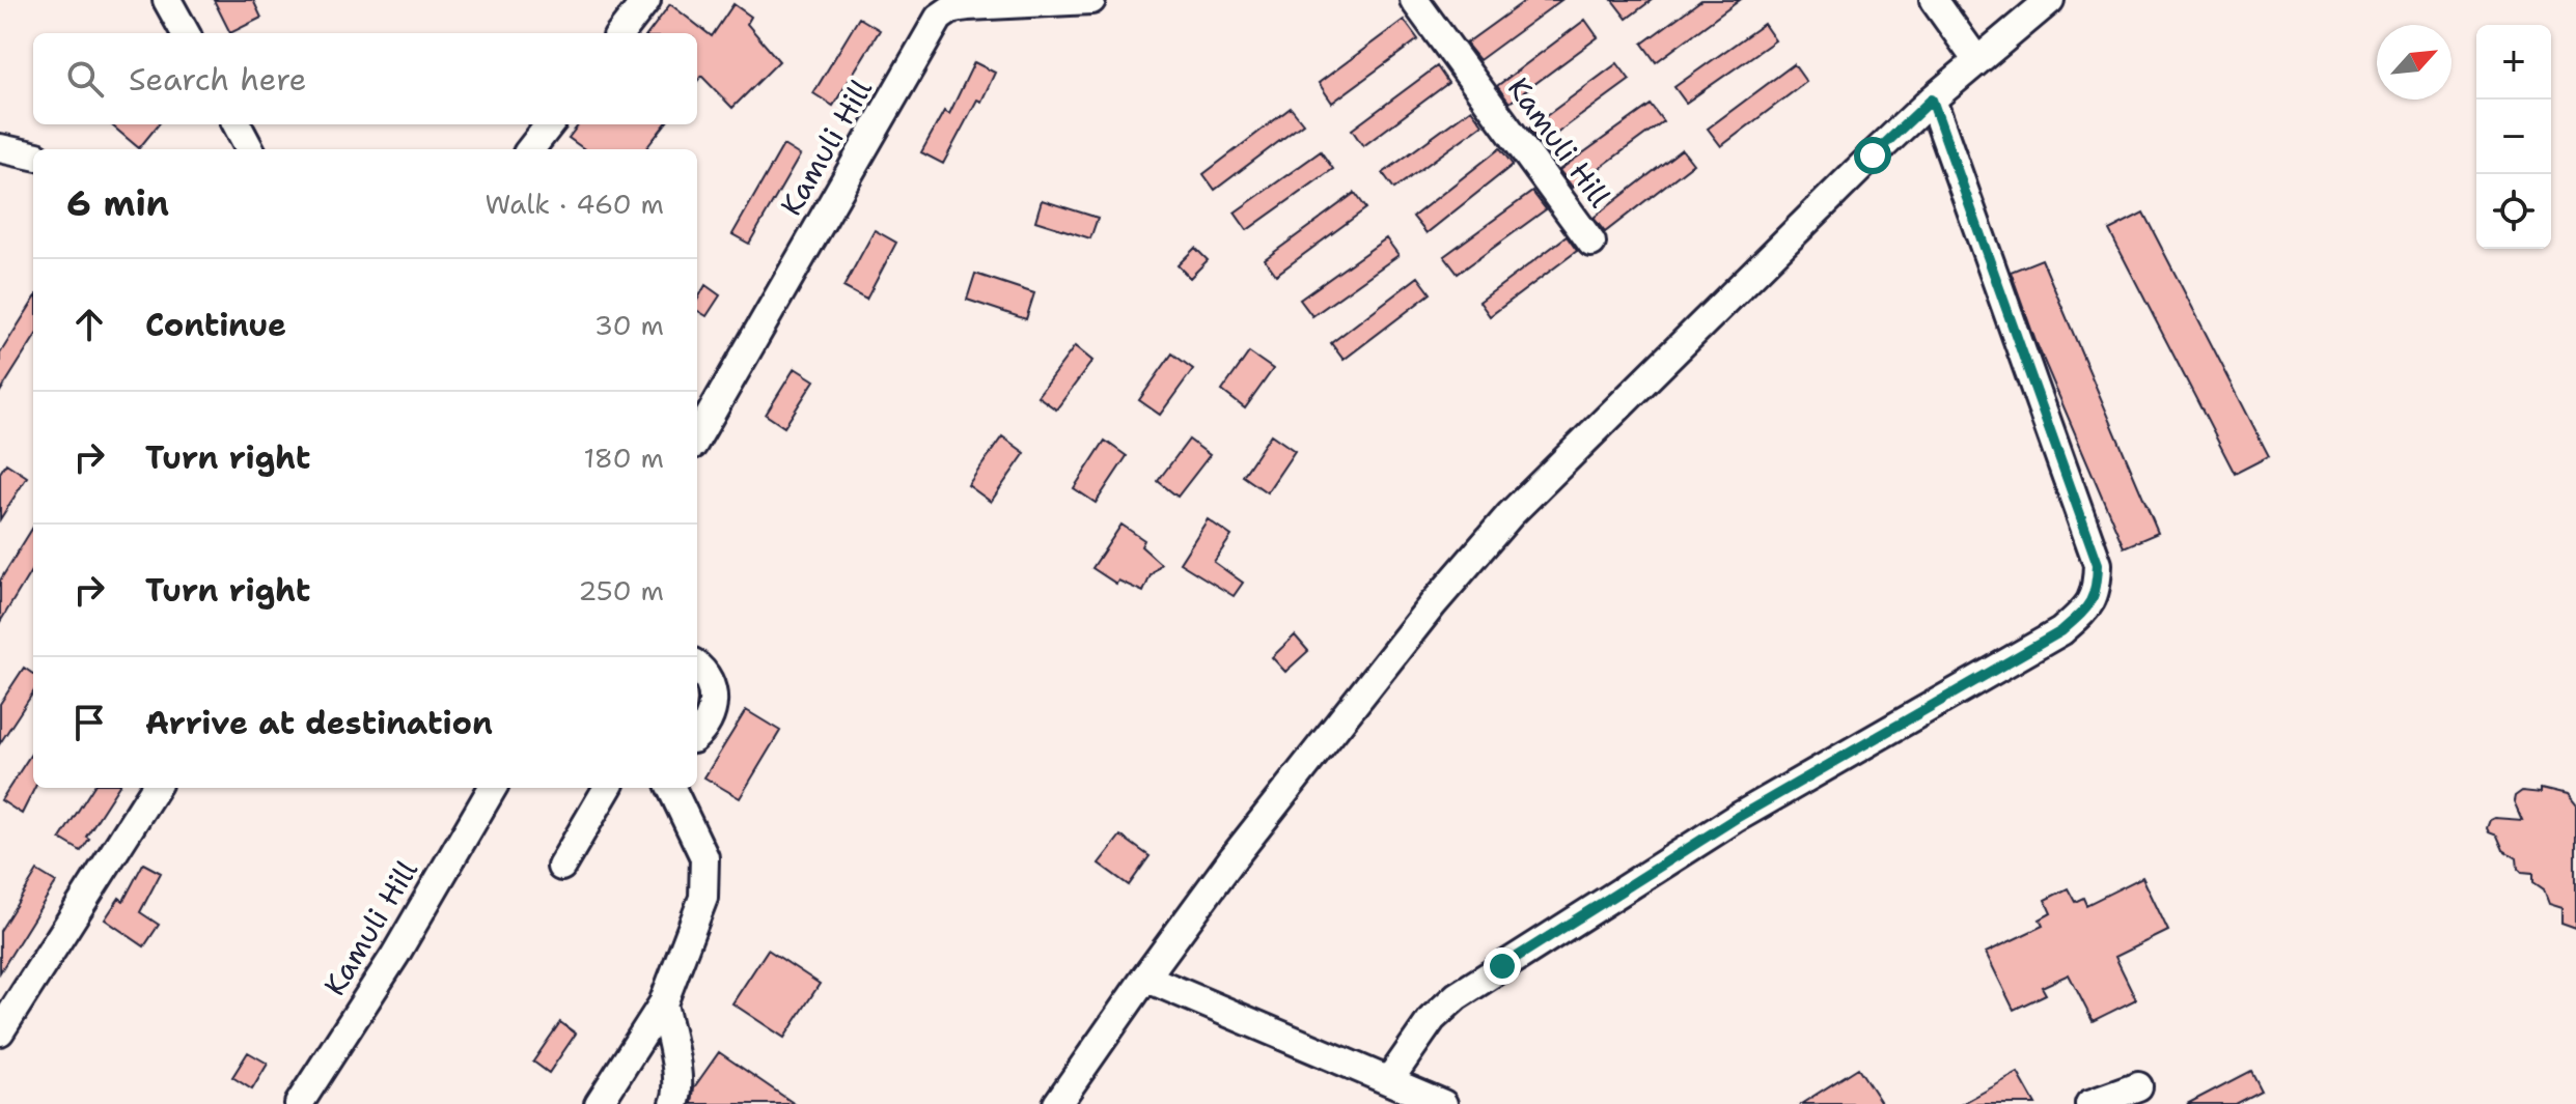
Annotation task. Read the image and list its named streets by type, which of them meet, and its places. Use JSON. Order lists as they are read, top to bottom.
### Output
{
  "streets": {
    "street": ["Kamuli Hill"]
  },
  "north": "top right",
  "page": {
    "map_buttons": ["+", "−"],
    "search": "Search here",
    "heading": ["6 min", "Walk · 460 m"],
    "list": [
      ["Continue", "30 m"],
      ["Turn right", "180 m"],
      ["Turn right", "250 m"],
      "Arrive at destination"
    ]
  }
}
